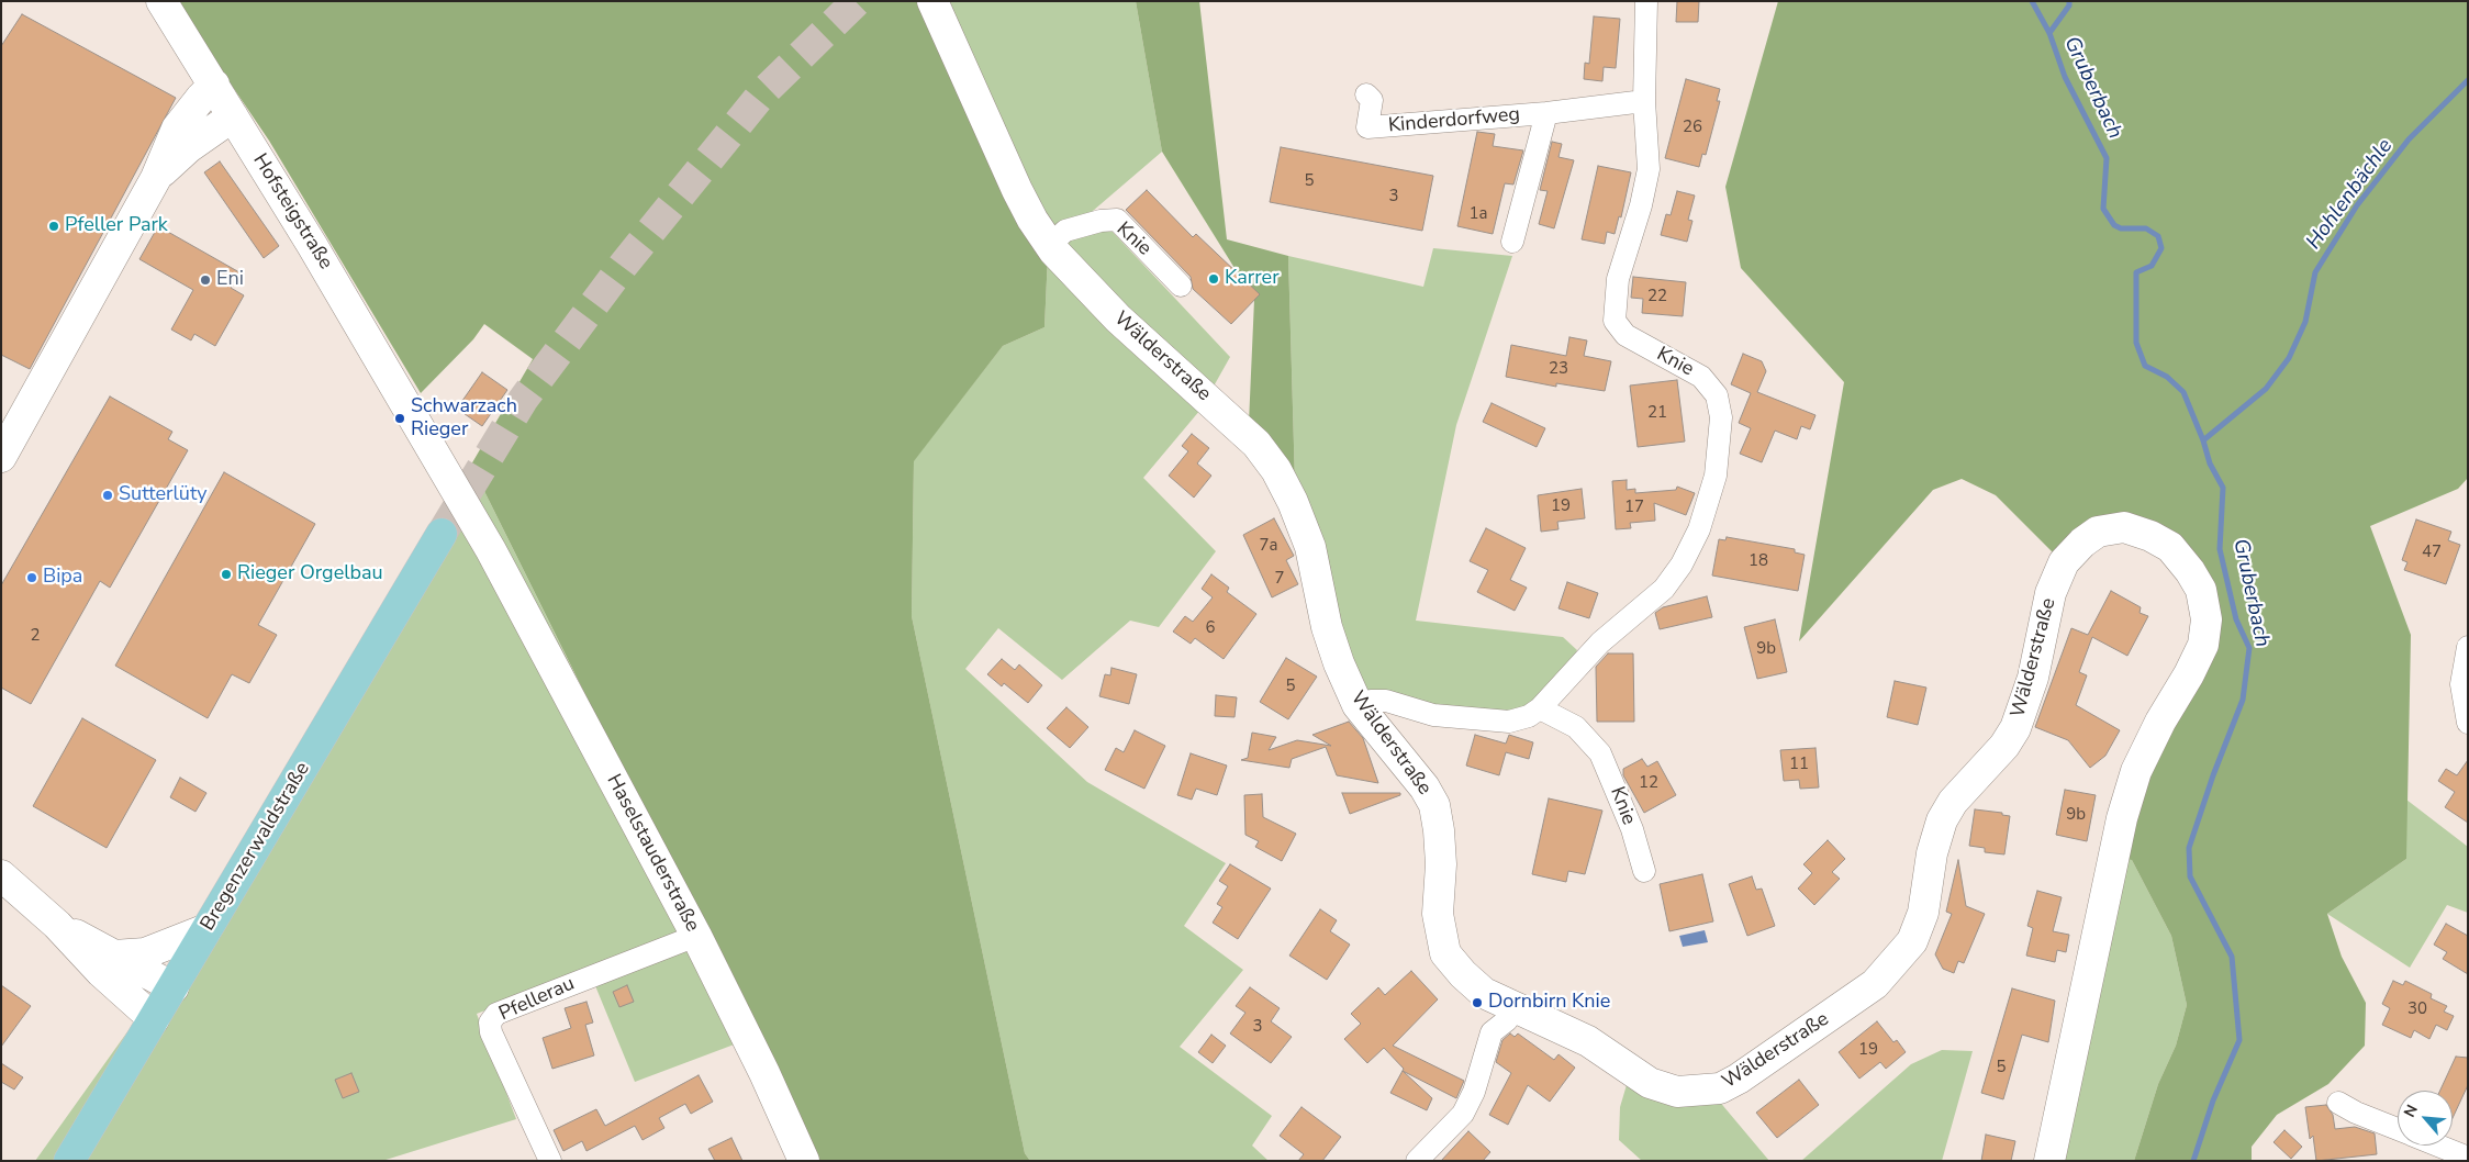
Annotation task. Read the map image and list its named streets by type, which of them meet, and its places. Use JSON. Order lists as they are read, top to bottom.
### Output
{
  "streets": {
    "main road": ["Bregenzerwaldstraße"],
    "street": [
      "Kinderdorfweg",
      "Hofsteigstraße",
      "Knie",
      "Wälderstraße",
      "Haselstauderstraße",
      "Pfellerau"
    ]
  },
  "crossings": [
    ["Kinderdorfweg", "Knie"],
    ["Hofsteigstraße", "Haselstauderstraße"],
    ["Knie", "Wälderstraße"],
    ["Haselstauderstraße", "Pfellerau"]
  ],
  "water": ["Gruberbach", "Hohlenbächle"],
  "places": [
    "Pfeller Park",
    "Karrer",
    "Eni",
    "Schwarzach Rieger",
    "Sutterlüty",
    "Rieger Orgelbau",
    "Bipa",
    "Dornbirn Knie"
  ],
  "house_numbers": [
    "26",
    "5",
    "3",
    "1a",
    "22",
    "23",
    "21",
    "19",
    "17",
    "7a",
    "47",
    "18",
    "7",
    "6",
    "2",
    "9b",
    "5",
    "11",
    "12",
    "9b",
    "30",
    "3",
    "19",
    "5"
  ],
  "north": "top left"
}
